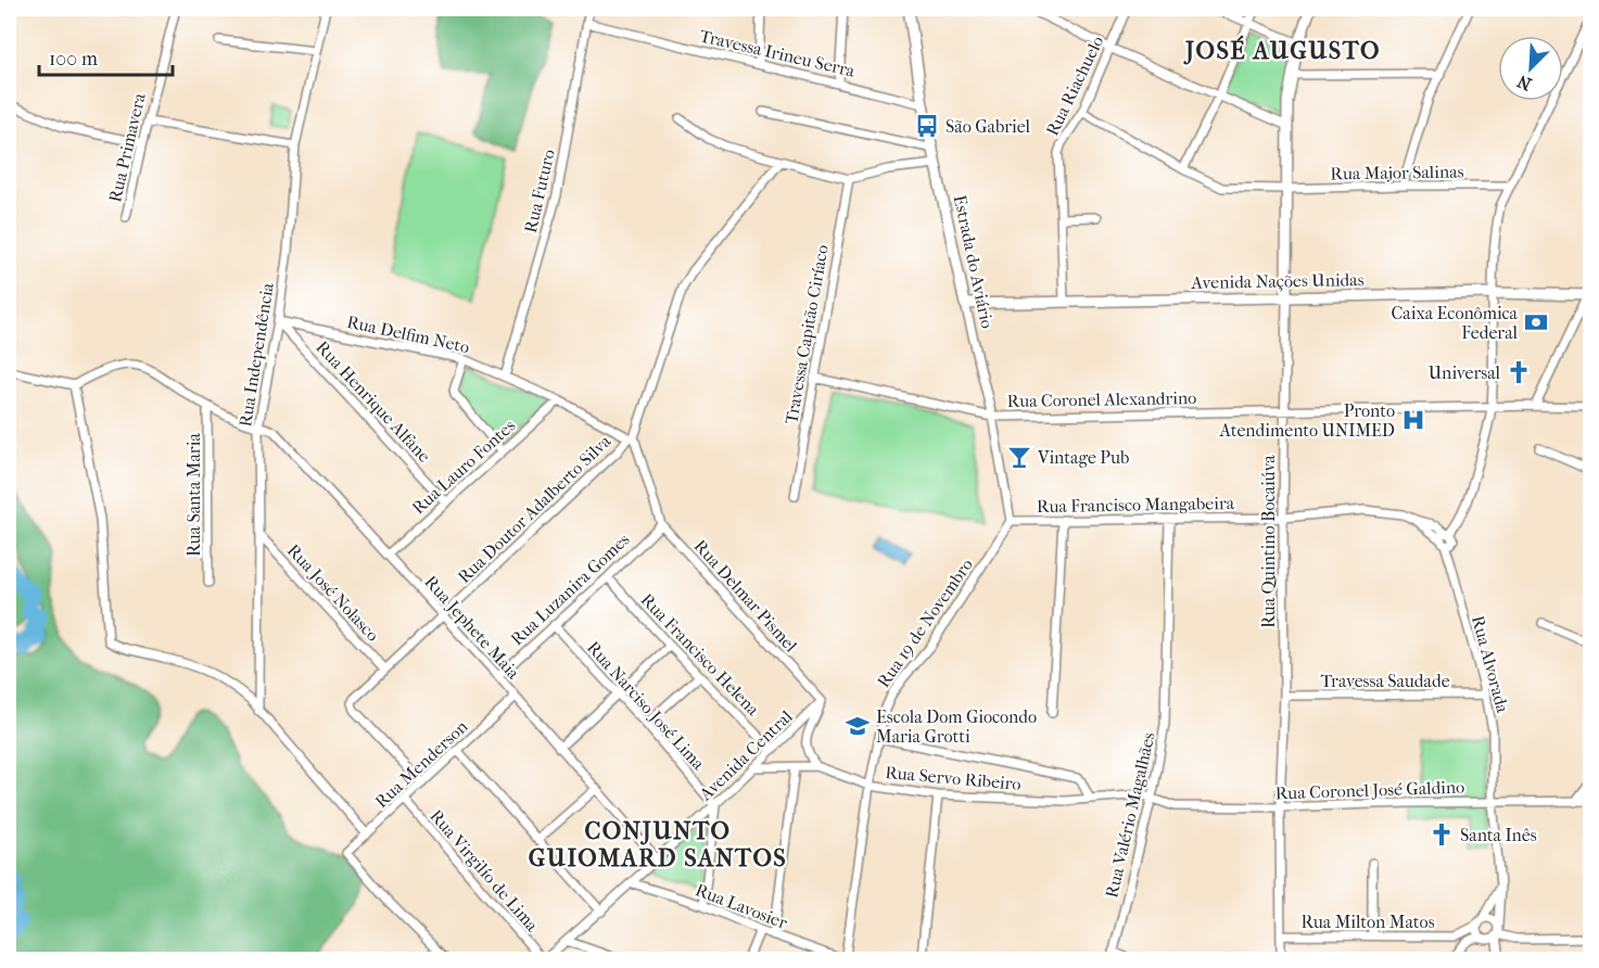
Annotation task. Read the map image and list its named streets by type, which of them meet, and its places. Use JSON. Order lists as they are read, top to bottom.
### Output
{
  "streets": {
    "street": [
      "Travessa Irineu Serra",
      "Rua Riachuelo",
      "Rua Primavera",
      "Rua Major Salinas",
      "Rua Futuro",
      "Estrada do Aviário",
      "Avenida Nações Unidas",
      "Rua Delfim Neto",
      "Travessa Capitão Ciríaco",
      "Rua Independência",
      "Rua Coronel Alexandrino",
      "Rua Henrique Alfane",
      "Rua Lauro Fontes",
      "Rua Santa Maria",
      "Rua Francisco Mangabeira",
      "Rua Doutor Adalberto Silva",
      "Rua Quintino Bocaiúva",
      "Rua Luzanira Gomes",
      "Rua José Nolasco",
      "Rua Delmar Pismel",
      "Rua 19 de Novembro",
      "Rua Jephete Maia",
      "Rua Francisco Helena",
      "Rua Alvorada",
      "Travessa Saudade",
      "Rua Narciso José Lima",
      "Avenida Central",
      "Rua Menderson",
      "Rua Servo Ribeiro",
      "Rua Coronel José Galdino",
      "Rua Valério Magalhães",
      "Rua Virgilío de Lima",
      "Rua Lavosier",
      "Rua Milton Matos"
    ]
  },
  "crossings": [
    ["Travessa Irineu Serra", "Rua Futuro"],
    ["Travessa Irineu Serra", "Estrada do Aviário"],
    ["Rua Riachuelo", "Rua Major Salinas"],
    ["Rua Riachuelo", "Avenida Nações Unidas"],
    ["Rua Major Salinas", "Rua Quintino Bocaiúva"],
    ["Rua Futuro", "Rua Delfim Neto"],
    ["Estrada do Aviário", "Avenida Nações Unidas"],
    ["Estrada do Aviário", "Rua Coronel Alexandrino"],
    ["Estrada do Aviário", "Rua Francisco Mangabeira"],
    ["Estrada do Aviário", "Rua 19 de Novembro"],
    ["Avenida Nações Unidas", "Rua Quintino Bocaiúva"],
    ["Rua Delfim Neto", "Rua Independência"],
    ["Rua Delfim Neto", "Rua Henrique Alfane"],
    ["Rua Delfim Neto", "Rua Lauro Fontes"],
    ["Rua Delfim Neto", "Rua Doutor Adalberto Silva"],
    ["Rua Delfim Neto", "Rua Delmar Pismel"],
    ["Travessa Capitão Ciríaco", "Rua Coronel Alexandrino"],
    ["Rua Independência", "Rua Henrique Alfane"],
    ["Rua Independência", "Rua José Nolasco"],
    ["Rua Independência", "Rua Jephete Maia"],
    ["Rua Coronel Alexandrino", "Rua Quintino Bocaiúva"],
    ["Rua Henrique Alfane", "Rua Lauro Fontes"],
    ["Rua Lauro Fontes", "Rua Jephete Maia"],
    ["Rua Santa Maria", "Rua Jephete Maia"],
    ["Rua Francisco Mangabeira", "Rua Quintino Bocaiúva"],
    ["Rua Francisco Mangabeira", "Rua 19 de Novembro"],
    ["Rua Francisco Mangabeira", "Rua Alvorada"],
    ["Rua Francisco Mangabeira", "Rua Valério Magalhães"],
    ["Rua Doutor Adalberto Silva", "Rua José Nolasco"],
    ["Rua Doutor Adalberto Silva", "Rua Delmar Pismel"],
    ["Rua Doutor Adalberto Silva", "Rua Jephete Maia"],
    ["Rua Doutor Adalberto Silva", "Rua Menderson"],
    ["Rua Quintino Bocaiúva", "Travessa Saudade"],
    ["Rua Quintino Bocaiúva", "Rua Coronel José Galdino"],
    ["Rua Quintino Bocaiúva", "Rua Milton Matos"],
    ["Rua Luzanira Gomes", "Rua Delmar Pismel"],
    ["Rua Luzanira Gomes", "Rua Jephete Maia"],
    ["Rua Luzanira Gomes", "Rua Francisco Helena"],
    ["Rua Luzanira Gomes", "Rua Narciso José Lima"],
    ["Rua Delmar Pismel", "Avenida Central"],
    ["Rua 19 de Novembro", "Rua Servo Ribeiro"],
    ["Rua 19 de Novembro", "Rua Lavosier"],
    ["Rua Jephete Maia", "Avenida Central"],
    ["Rua Jephete Maia", "Rua Menderson"],
    ["Rua Francisco Helena", "Avenida Central"],
    ["Rua Alvorada", "Travessa Saudade"],
    ["Rua Alvorada", "Rua Coronel José Galdino"],
    ["Rua Narciso José Lima", "Avenida Central"],
    ["Avenida Central", "Rua Servo Ribeiro"],
    ["Avenida Central", "Rua Virgilío de Lima"],
    ["Avenida Central", "Rua Lavosier"],
    ["Rua Menderson", "Rua Virgilío de Lima"],
    ["Rua Servo Ribeiro", "Rua Coronel José Galdino"],
    ["Rua Servo Ribeiro", "Rua Valério Magalhães"],
    ["Rua Coronel José Galdino", "Rua Valério Magalhães"]
  ],
  "districts": ["JOSÉ AUGUSTO", "CONJUNTO GUIOMARD SANTOS"],
  "places": {
    "bus stop": ["São Gabriel"],
    "bank": ["Caixa Econômica Federal"],
    "church": ["Universal", "Santa Inês"],
    "hospital": ["Pronto Atendimento UNIMED"],
    "bar": ["Vintage Pub"],
    "school or university": ["Escola Dom Giocondo Maria Grotti"]
  },
  "scale_bar": "100 m",
  "north": "bottom left"
}
